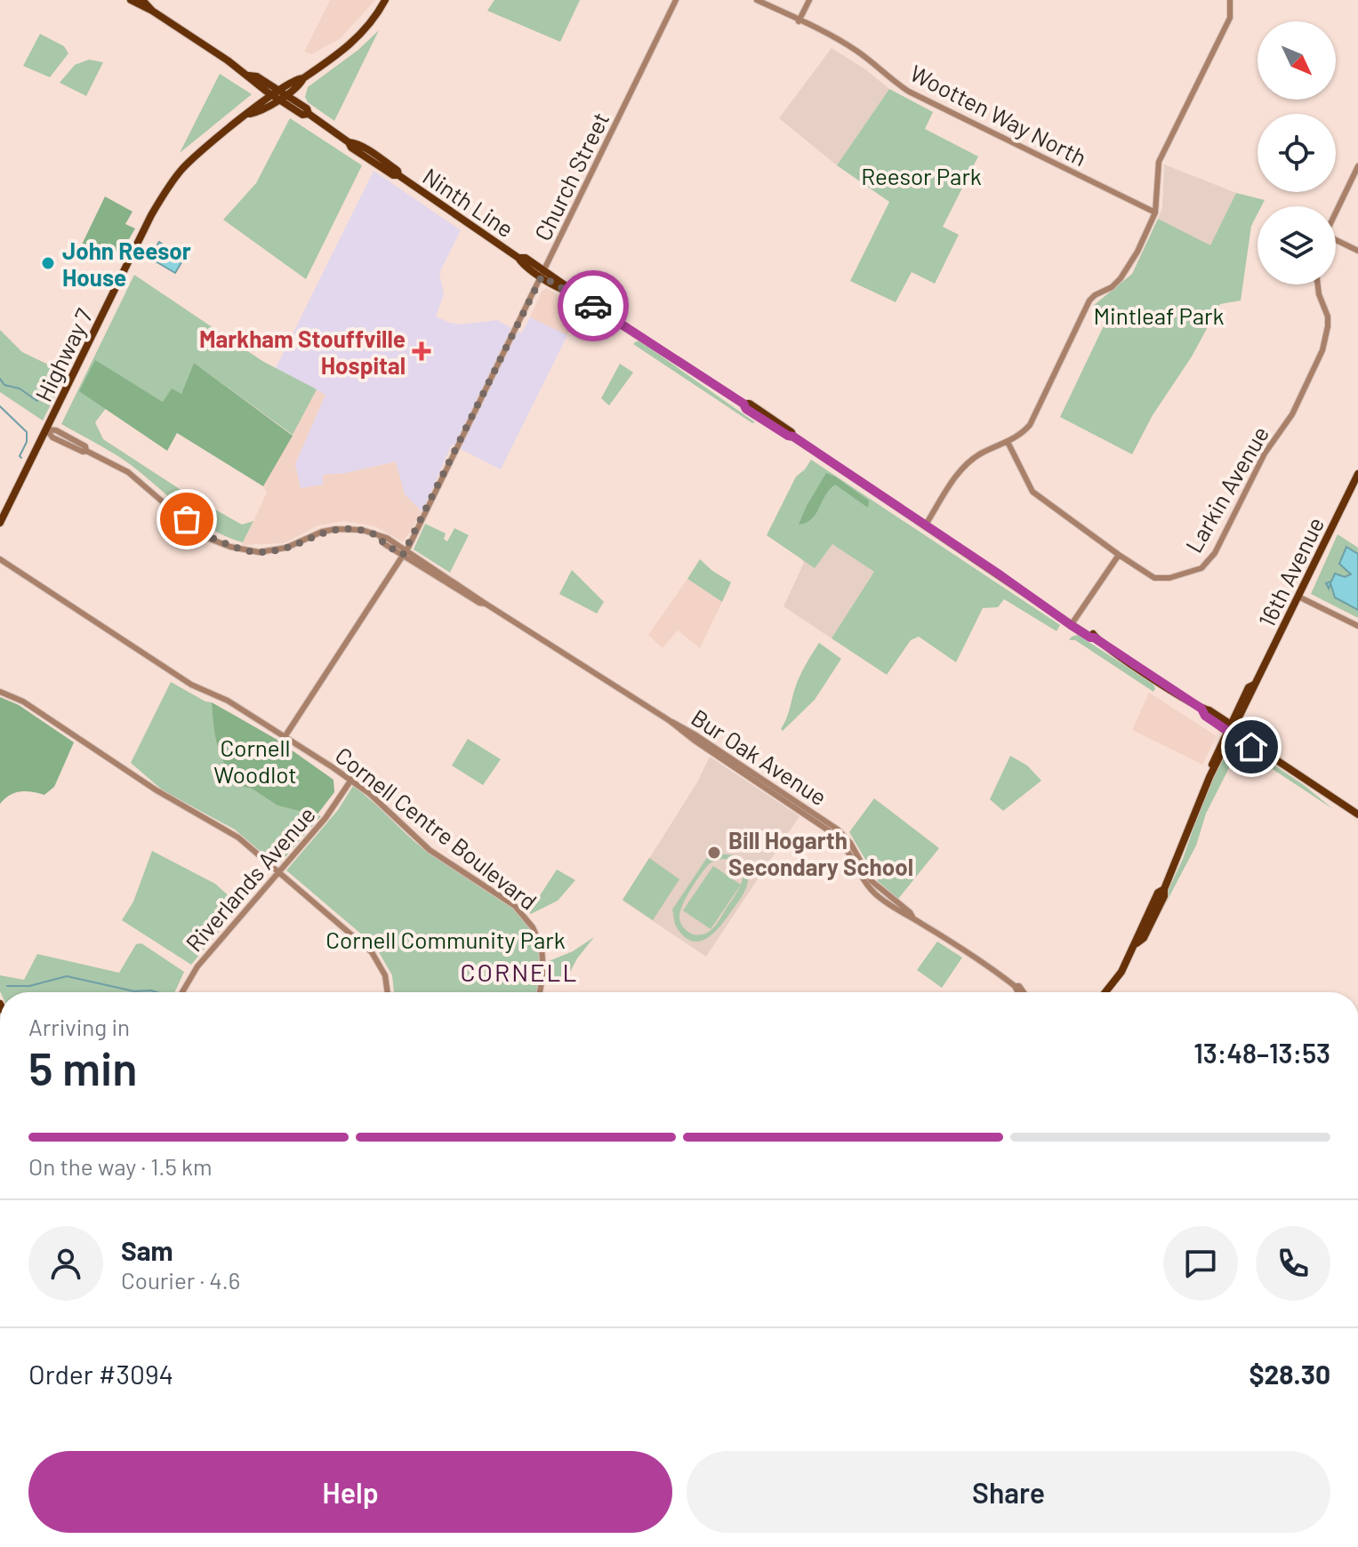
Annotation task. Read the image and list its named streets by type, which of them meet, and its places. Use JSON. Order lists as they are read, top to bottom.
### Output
{
  "streets": {
    "main road": ["Ninth Line", "Highway 7", "16th Avenue"],
    "street": [
      "Wootten Way North",
      "Church Street",
      "Larkin Avenue",
      "Bur Oak Avenue",
      "Cornell Centre Boulevard",
      "Riverlands Avenue"
    ]
  },
  "crossings": [
    ["Church Street", "Ninth Line"],
    ["Church Street", "Bur Oak Avenue"],
    ["Church Street", "Cornell Centre Boulevard"],
    ["Ninth Line", "Highway 7"],
    ["Ninth Line", "16th Avenue"],
    ["Highway 7", "Bur Oak Avenue"],
    ["Cornell Centre Boulevard", "Riverlands Avenue"]
  ],
  "districts": ["CORNELL"],
  "parks": [
    "Reesor Park",
    "Mintleaf Park",
    "Cornell Woodlot",
    "Cornell Community Park"
  ],
  "places": {
    "other": ["John Reesor House", "Bill Hogarth Secondary School"],
    "health": ["Markham Stouffville Hospital"]
  },
  "north": "bottom right",
  "page": {
    "heading": ["5 min", "Arriving in", "13:48–13:53"],
    "panel": [
      "Sam",
      "Courier · 4.6",
      "Order #3094",
      "$28.30"
    ],
    "bar": "On the way · 1.5 km",
    "buttons": ["Help", "Share"]
  }
}
